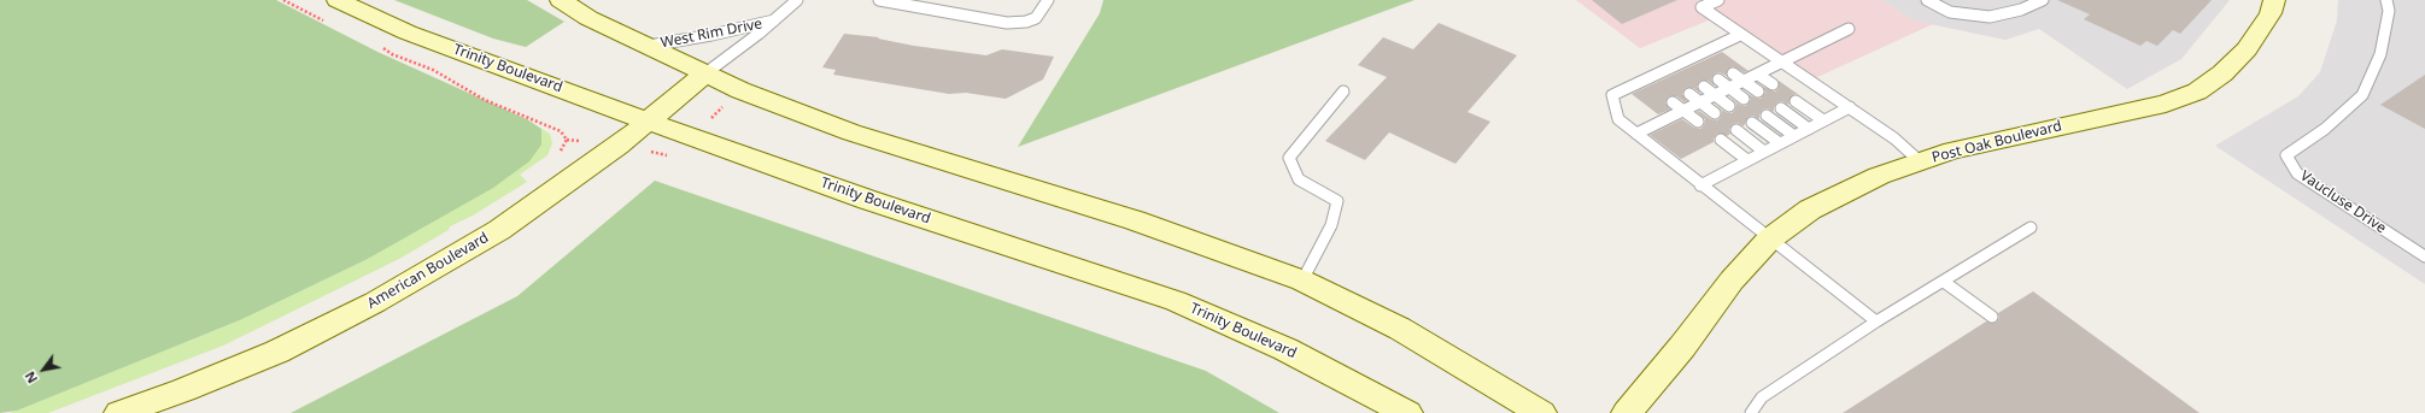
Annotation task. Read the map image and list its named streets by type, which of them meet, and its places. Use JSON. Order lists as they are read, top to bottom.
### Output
{
  "streets": {
    "main road": ["Trinity Boulevard", "Post Oak Boulevard", "American Boulevard"],
    "lane": ["West Rim Drive", "Vaucluse Drive"]
  },
  "crossings": [
    ["West Rim Drive", "American Boulevard"],
    ["Trinity Boulevard", "American Boulevard"]
  ],
  "north": "bottom left"
}
